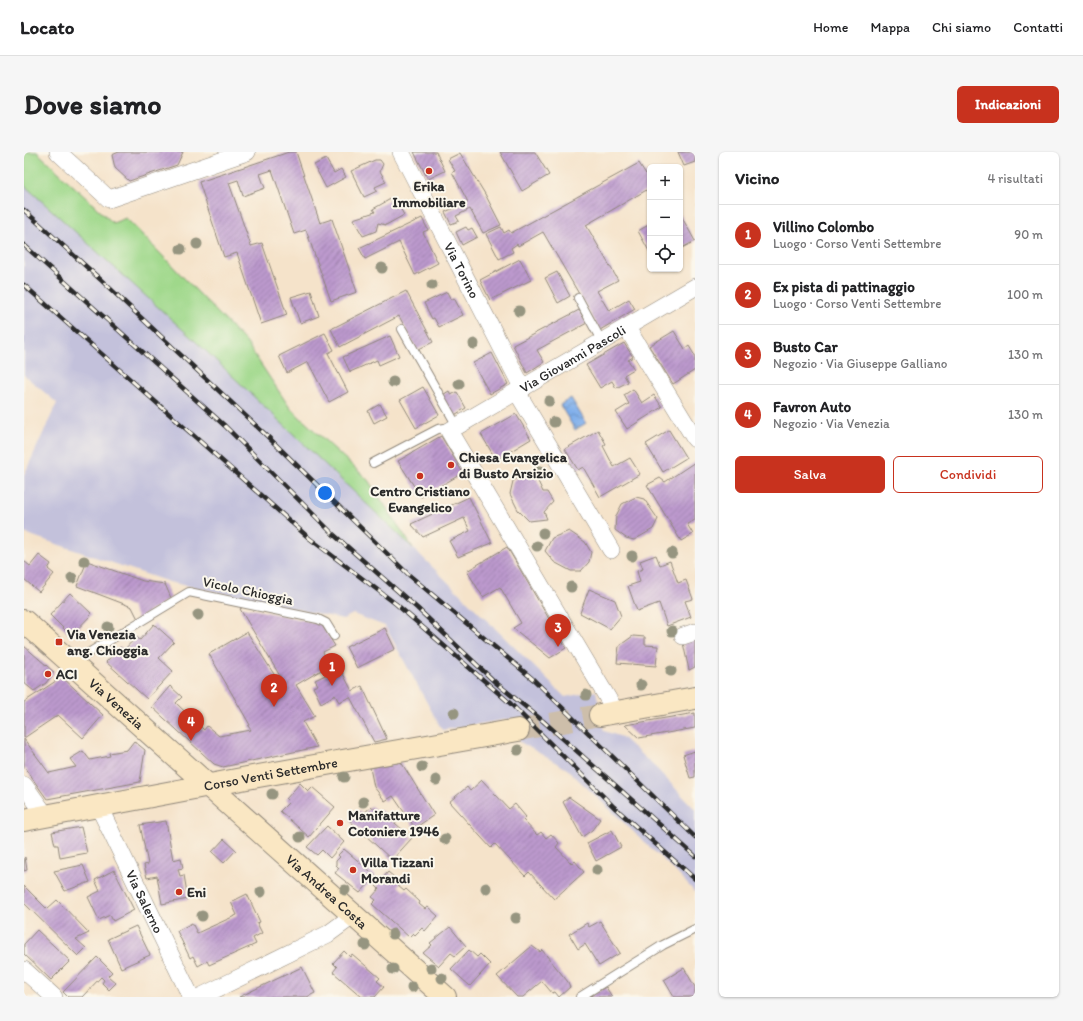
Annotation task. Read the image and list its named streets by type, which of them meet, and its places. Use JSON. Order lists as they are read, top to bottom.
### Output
{
  "streets": {
    "street": [
      "Via Torino",
      "Via Giovanni Pascoli",
      "Via Venezia",
      "Corso Venti Settembre",
      "Via Andrea Costa",
      "Via Salerno"
    ],
    "lane": ["Vicolo Chioggia"]
  },
  "crossings": [
    ["Via Torino", "Via Giovanni Pascoli"],
    ["Vicolo Chioggia", "Via Venezia"],
    ["Via Venezia", "Corso Venti Settembre"],
    ["Via Venezia", "Via Andrea Costa"],
    ["Corso Venti Settembre", "Via Andrea Costa"],
    ["Corso Venti Settembre", "Via Salerno"]
  ],
  "places": {
    "other": [
      "Erika Immobiliare",
      "Chiesa Evangelica di Busto Arsizio",
      "Centro Cristiano Evangelico",
      "ACI",
      "Manifatture Cotoniere 1946",
      "Villa Tizzani Morandi",
      "Eni"
    ],
    "transit": ["Via Venezia ang. Chioggia"]
  },
  "page": {
    "header": "Locato",
    "nav": [
      "Home",
      "Mappa",
      "Chi siamo",
      "Contatti"
    ],
    "buttons": [
      "Indicazioni",
      ["Salva", "Condividi"]
    ],
    "title": "Dove siamo",
    "heading": ["Vicino", "4 risultati"],
    "map_buttons": ["+", "−"],
    "list": [
      {
        "mark": "1",
        "name": "Villino Colombo",
        "note": "Luogo · Corso Venti Settembre",
        "value": "90 m"
      },
      {
        "mark": "2",
        "name": "Ex pista di pattinaggio",
        "note": "Luogo · Corso Venti Settembre",
        "value": "100 m"
      },
      {
        "mark": "3",
        "name": "Busto Car",
        "note": "Negozio · Via Giuseppe Galliano",
        "value": "130 m"
      },
      {
        "mark": "4",
        "name": "Favron Auto",
        "note": "Negozio · Via Venezia",
        "value": "130 m"
      }
    ],
    "pins": [
      "3",
      "1",
      "2",
      "4"
    ]
  }
}
